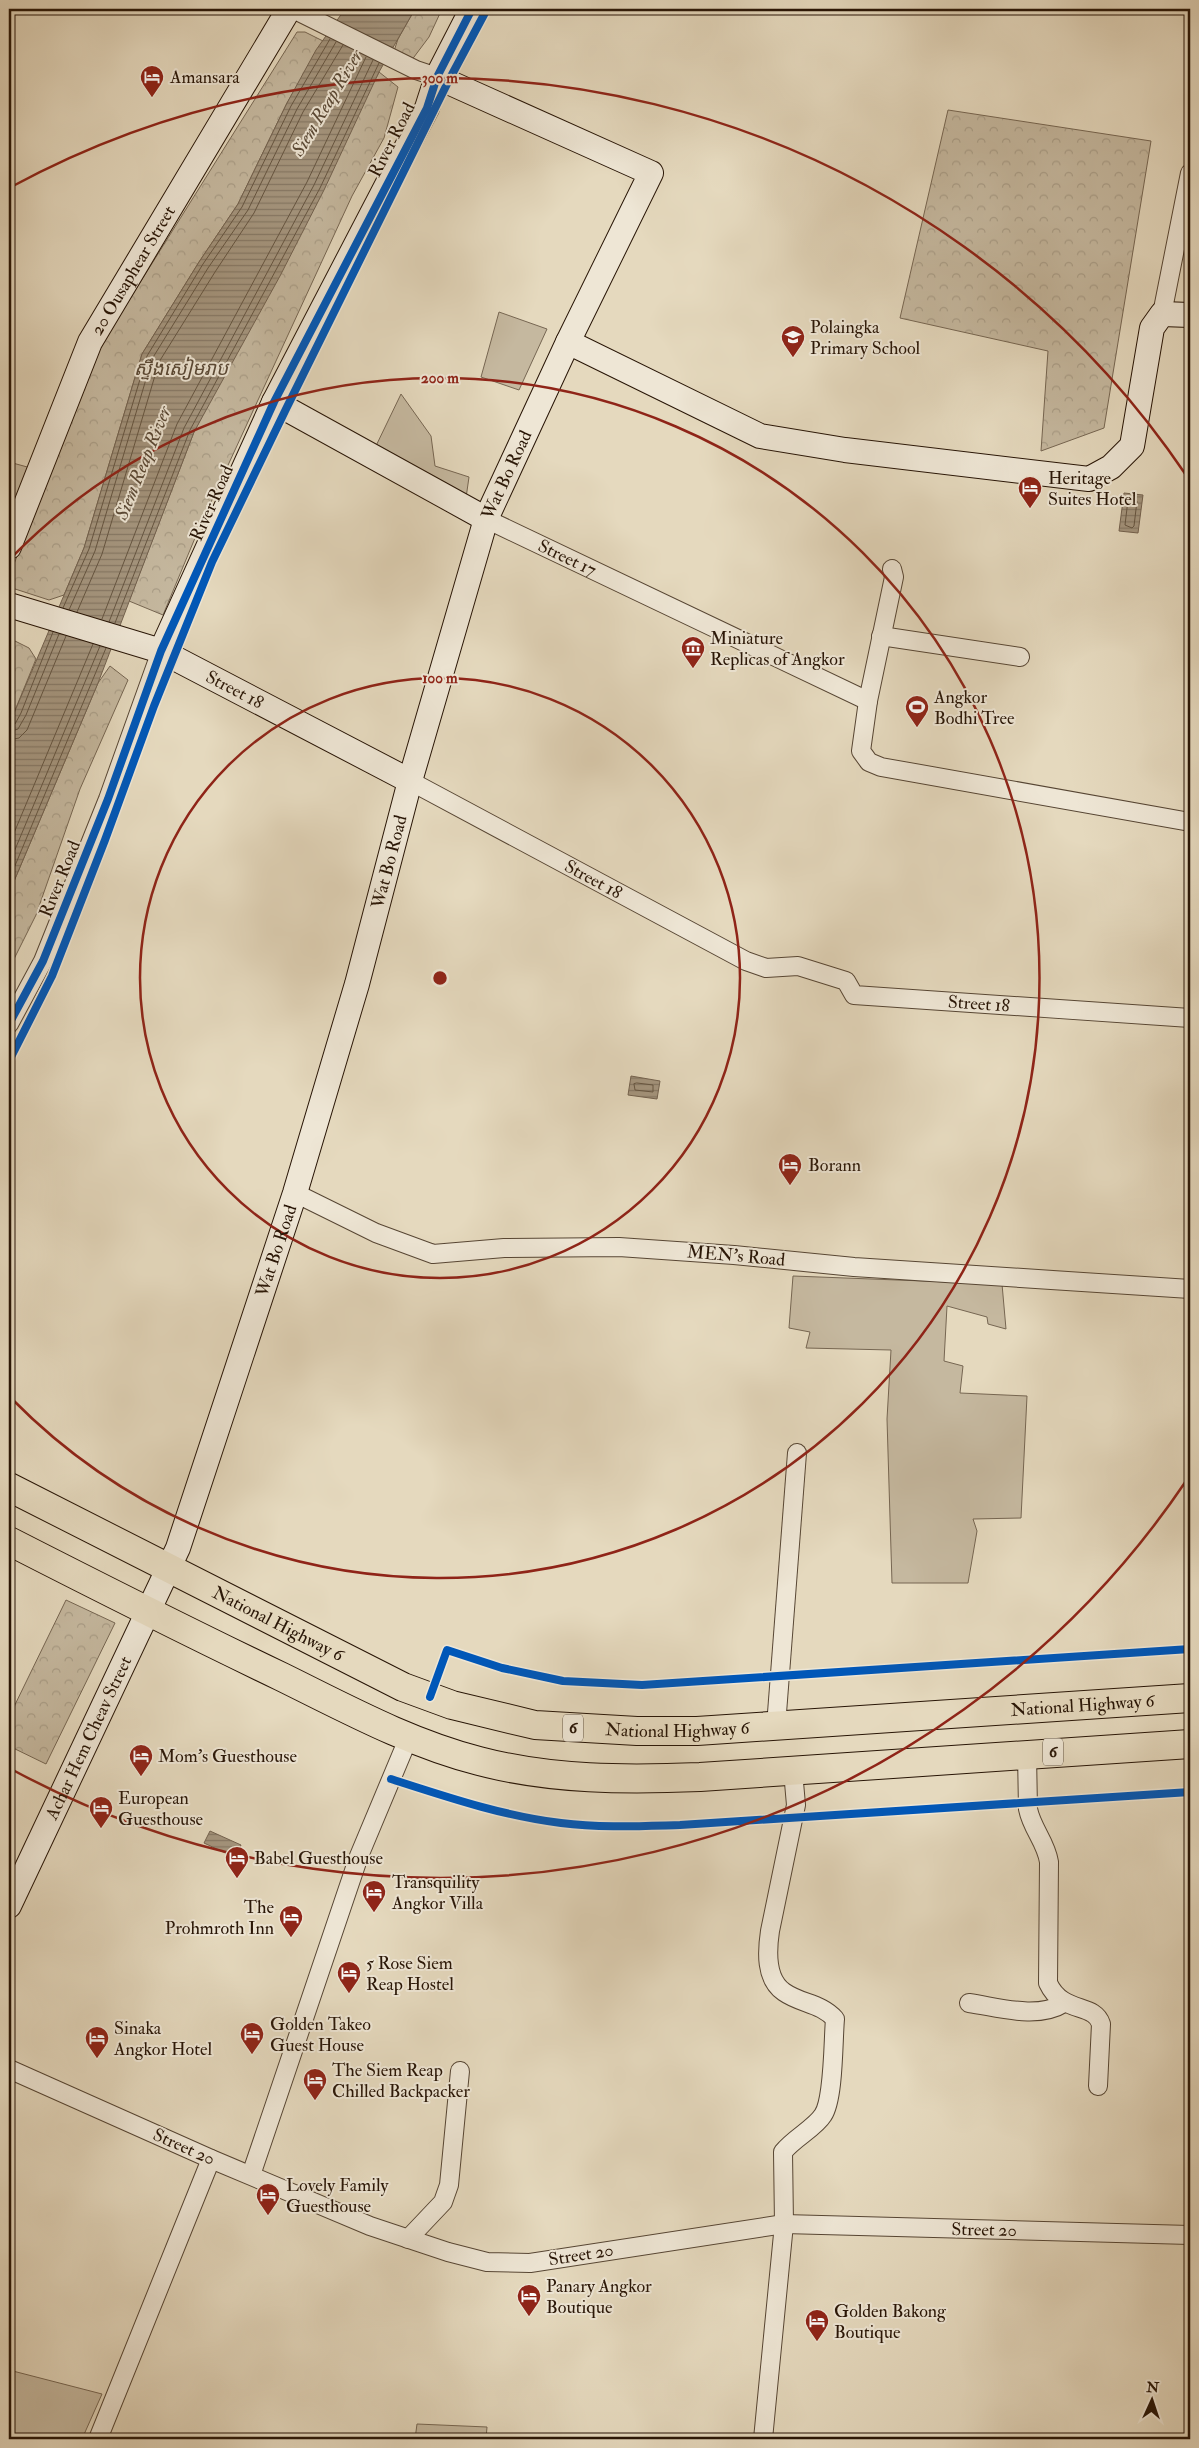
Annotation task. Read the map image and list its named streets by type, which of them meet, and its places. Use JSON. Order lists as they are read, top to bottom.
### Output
{
  "streets": {
    "main road": ["National Highway 6", "6"],
    "street": [
      "River Road",
      "20 Ousaphear Street",
      "Wat Bo Road",
      "Street 17",
      "Street 18",
      "MEN's Road",
      "Achar Hem Cheav Street",
      "Street 20"
    ]
  },
  "crossings": [
    ["River Road", "Wat Bo Road"],
    ["River Road", "Street 17"],
    ["River Road", "Street 18"],
    ["Wat Bo Road", "Street 17"],
    ["Wat Bo Road", "Street 18"],
    ["Wat Bo Road", "MEN's Road"],
    ["Wat Bo Road", "National Highway 6"],
    ["Wat Bo Road", "Achar Hem Cheav Street"],
    ["National Highway 6", "Achar Hem Cheav Street"],
    ["6", "Achar Hem Cheav Street"]
  ],
  "water": ["Siem Reap River", "ស្ទឹងសៀមរាប"],
  "places": {
    "hotel": [
      "Amansara",
      "Heritage Suites Hotel",
      "Borann",
      "Mom's Guesthouse",
      "European Guesthouse",
      "Babel Guesthouse",
      "Transquility Angkor Villa",
      "The Prohmroth Inn",
      "5 Rose Siem Reap Hostel",
      "Golden Takeo Guest House",
      "Sinaka Angkor Hotel",
      "The Siem Reap Chilled Backpacker",
      "Lovely Family Guesthouse",
      "Panary Angkor Boutique",
      "Golden Bakong Boutique"
    ],
    "school or university": ["Polaingka Primary School"],
    "museum": ["Miniature Replicas of Angkor"],
    "sports": ["Angkor Bodhi Tree"]
  },
  "north": "top",
  "rings": ["300 m", "200 m", "100 m"]
}
